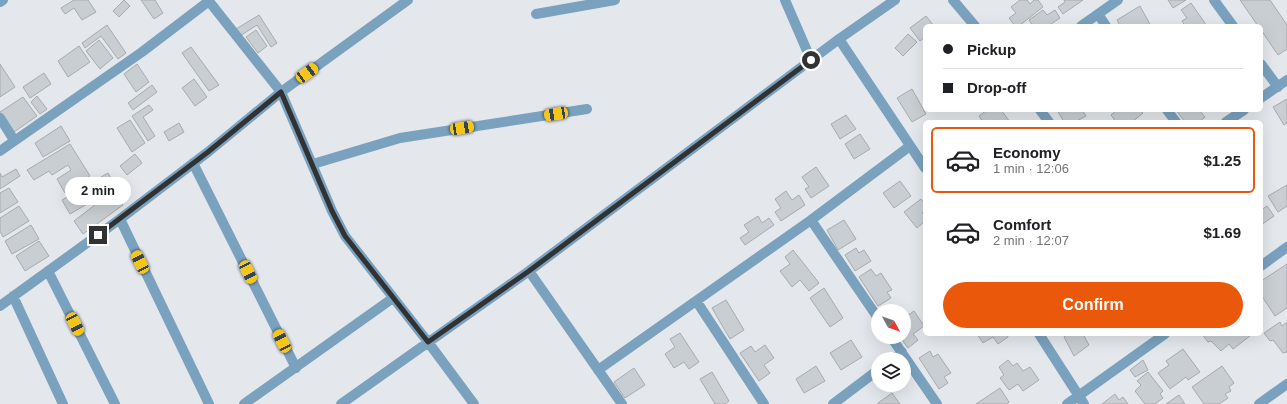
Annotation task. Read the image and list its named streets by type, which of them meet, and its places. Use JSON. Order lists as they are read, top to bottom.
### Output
{
  "north": "bottom right",
  "page": {
    "banner": ["Pickup", "Drop-off"],
    "list": [
      {
        "name": "Economy",
        "note": "1 min · 12:06",
        "value": "$1.25"
      },
      {
        "name": "Comfort",
        "note": "2 min · 12:07",
        "value": "$1.69"
      }
    ],
    "bubble": "2 min",
    "buttons": "Confirm"
  }
}
